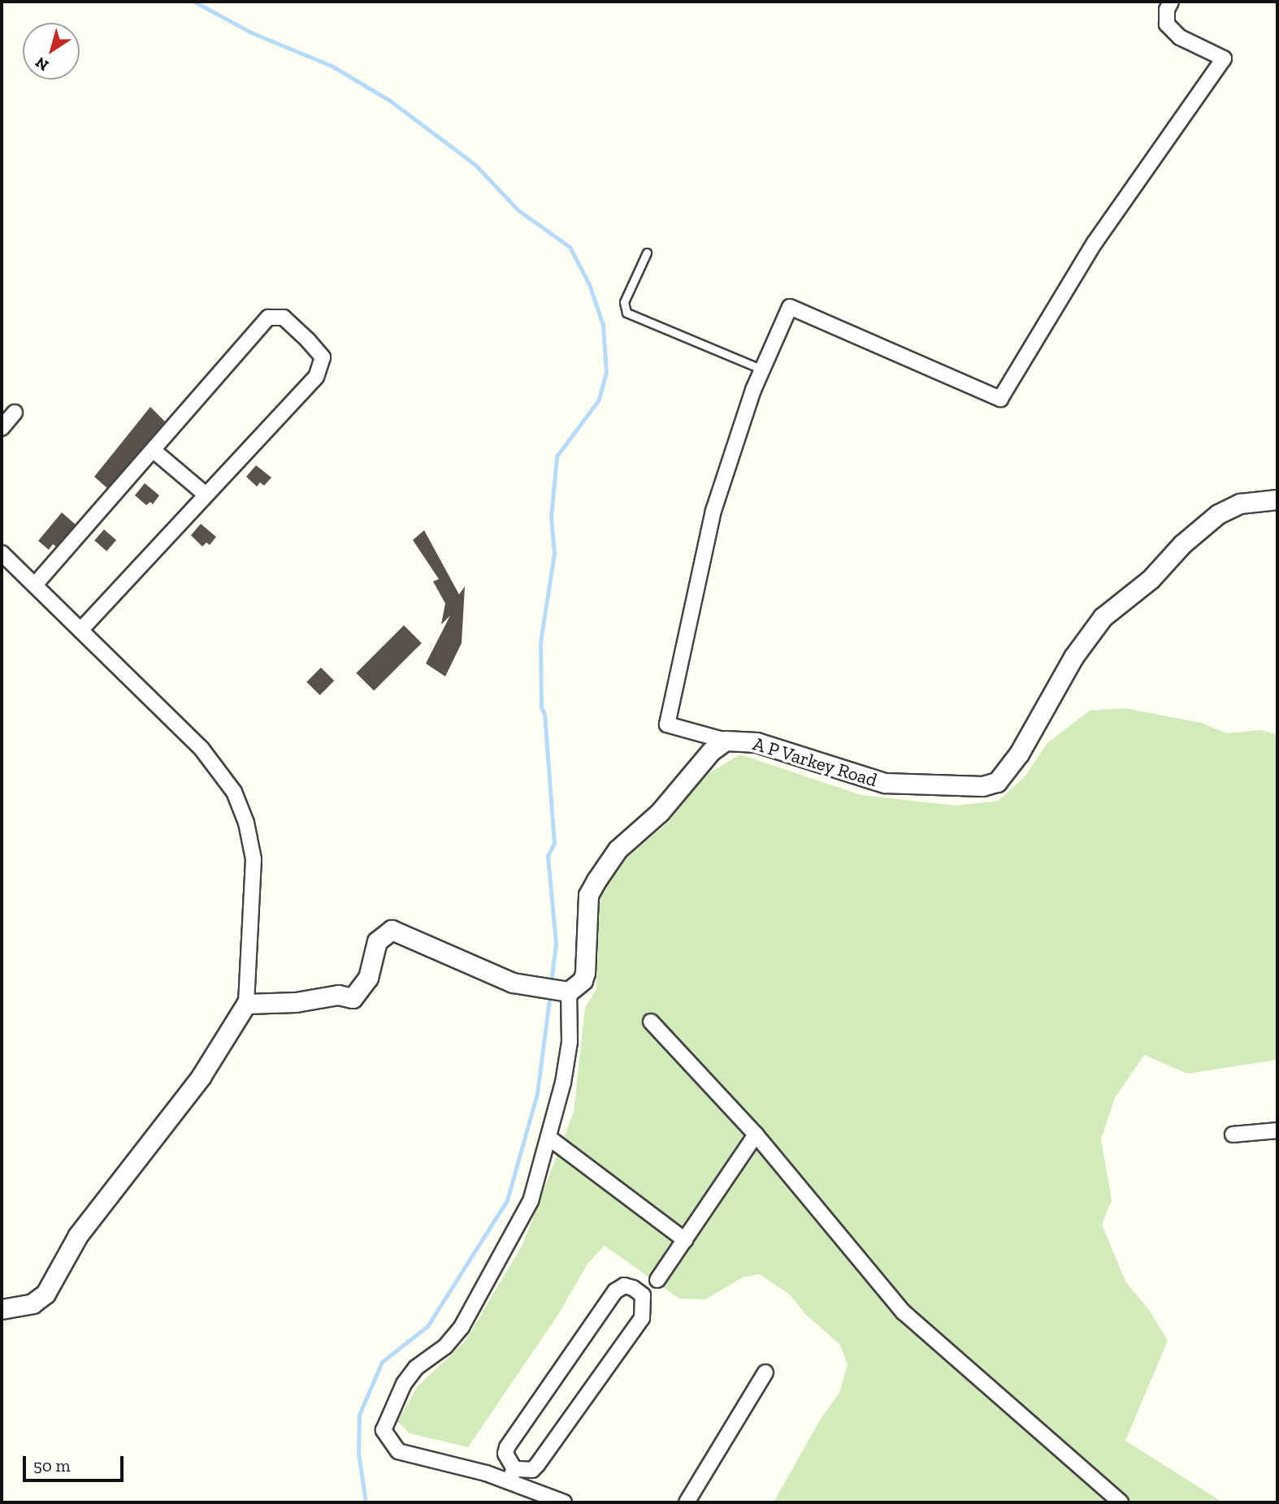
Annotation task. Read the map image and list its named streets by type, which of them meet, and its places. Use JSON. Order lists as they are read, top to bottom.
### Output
{
  "streets": {
    "street": ["A P Varkey Road"]
  },
  "scale_bar": "50 m",
  "north": "bottom left"
}
